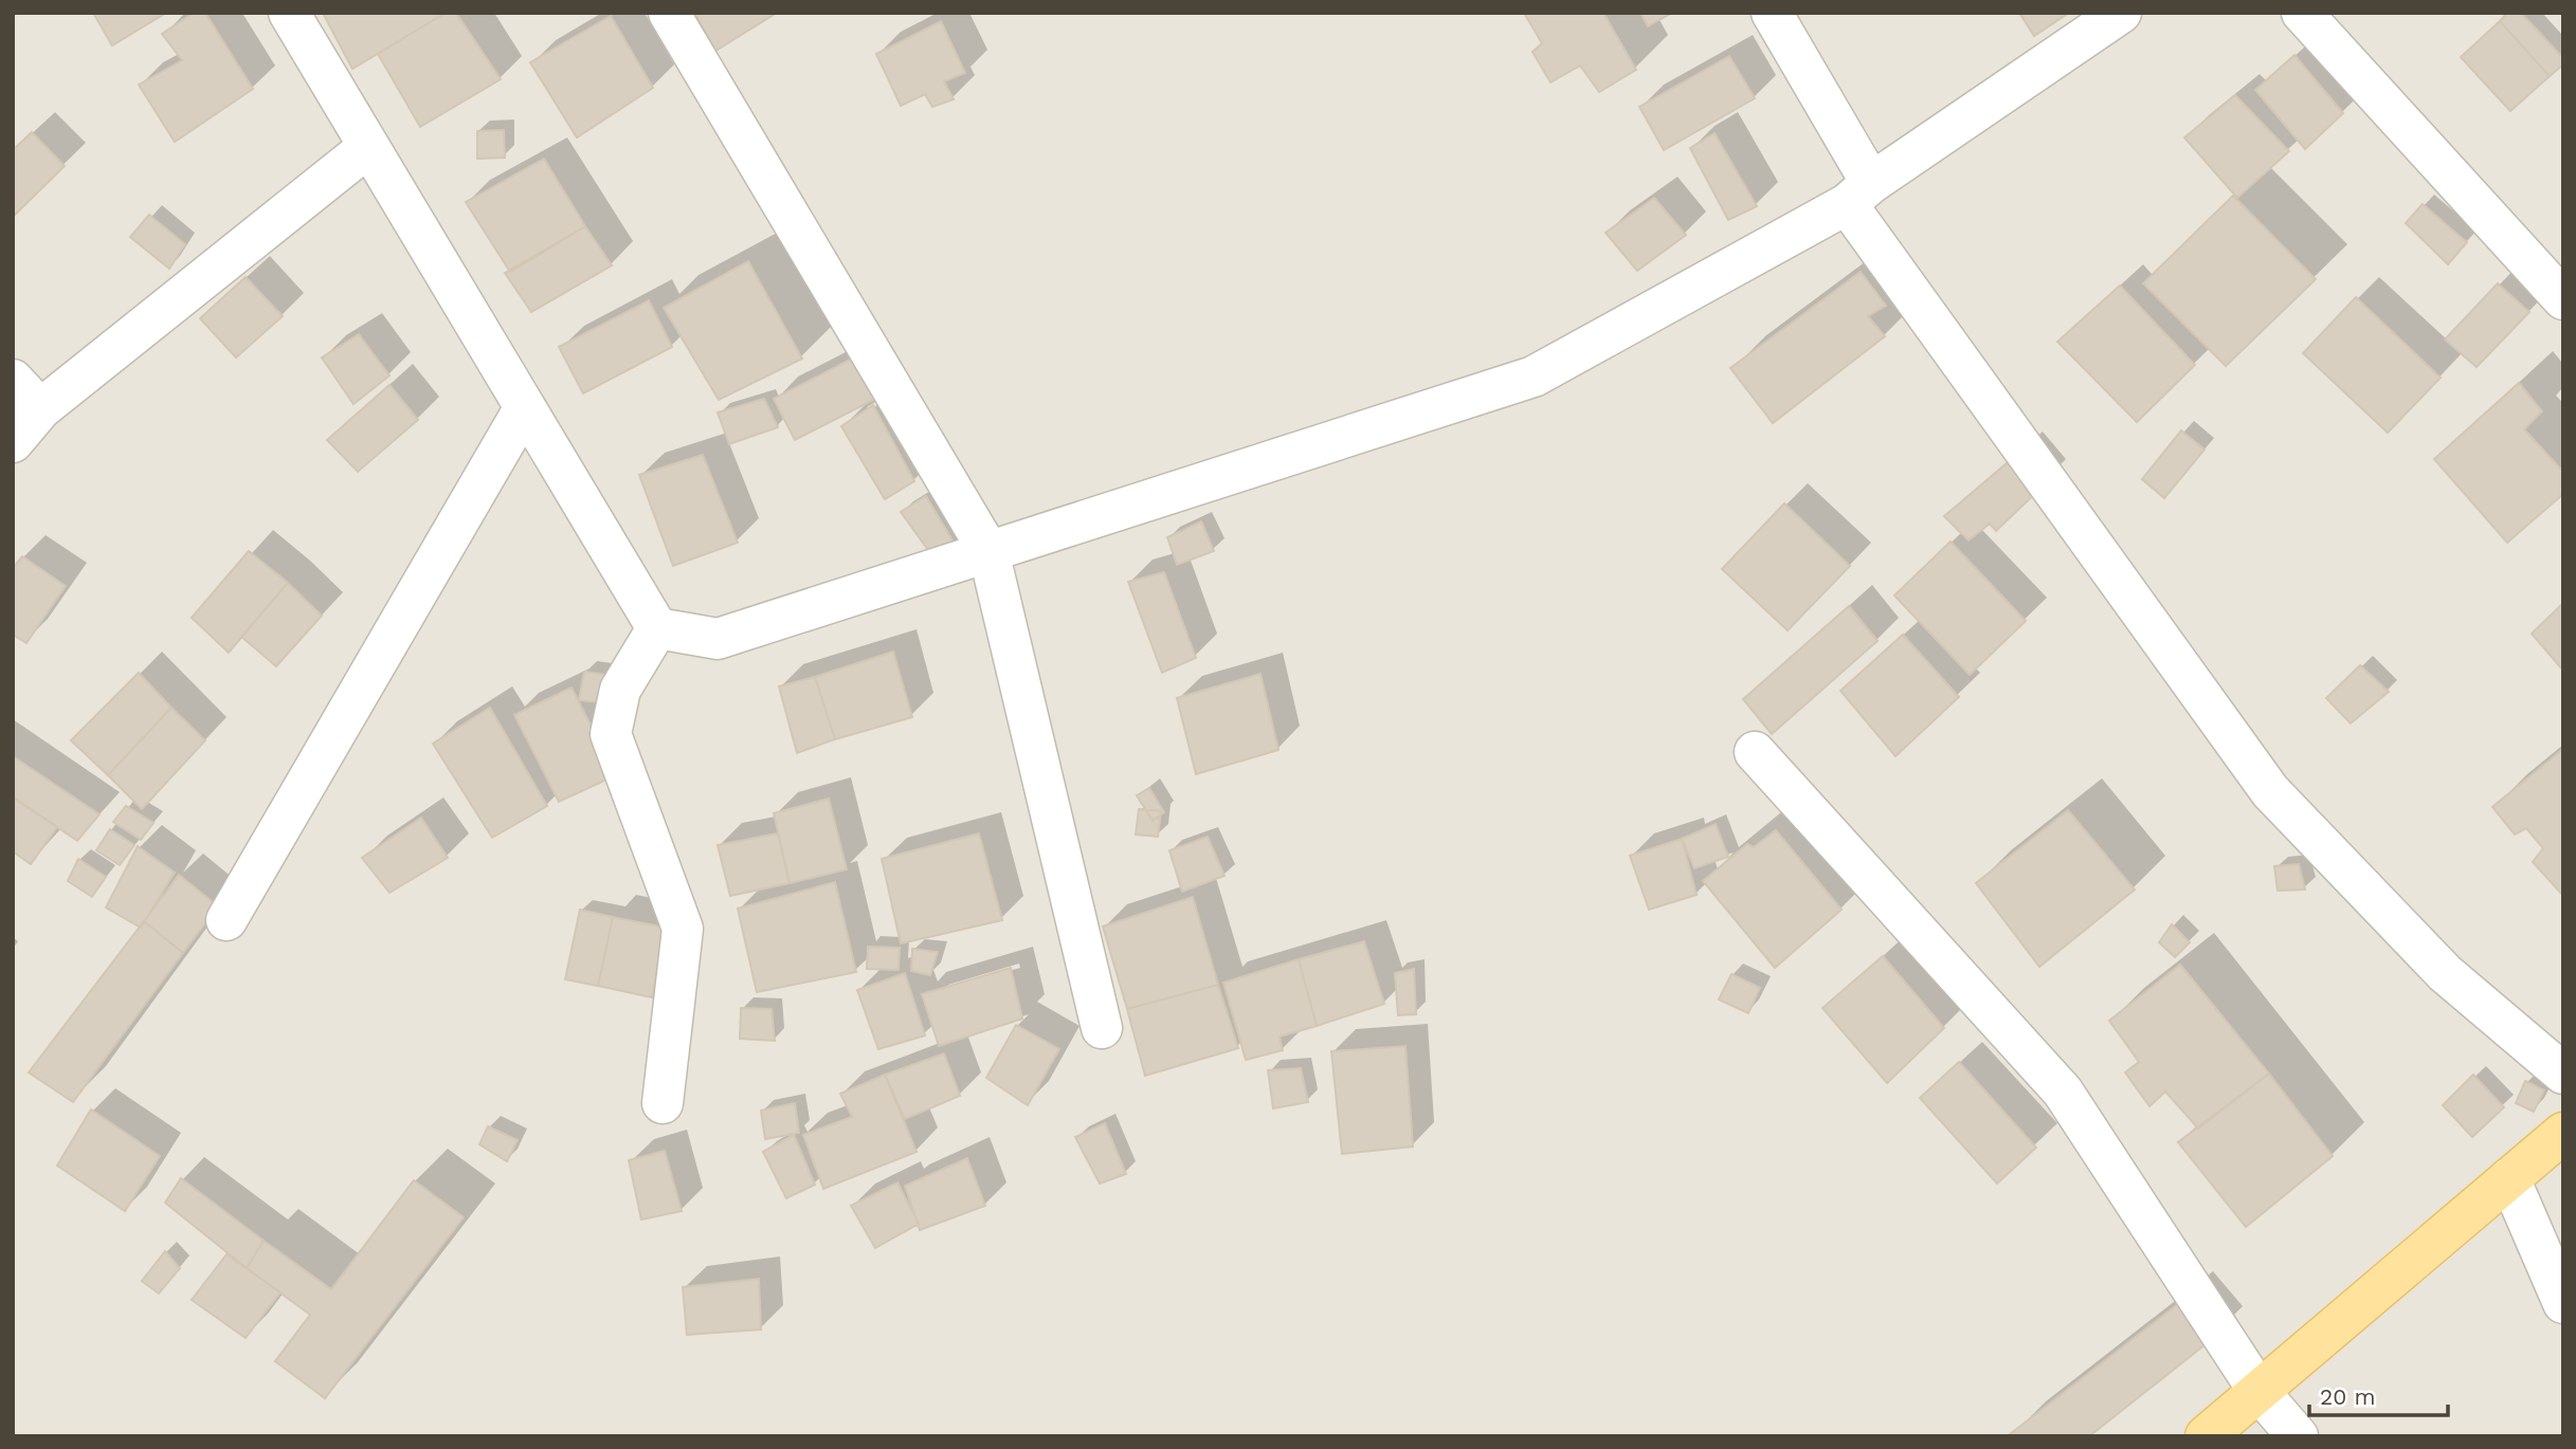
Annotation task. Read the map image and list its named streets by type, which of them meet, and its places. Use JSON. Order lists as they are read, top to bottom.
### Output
{
  "scale_bar": "20 m"
}
